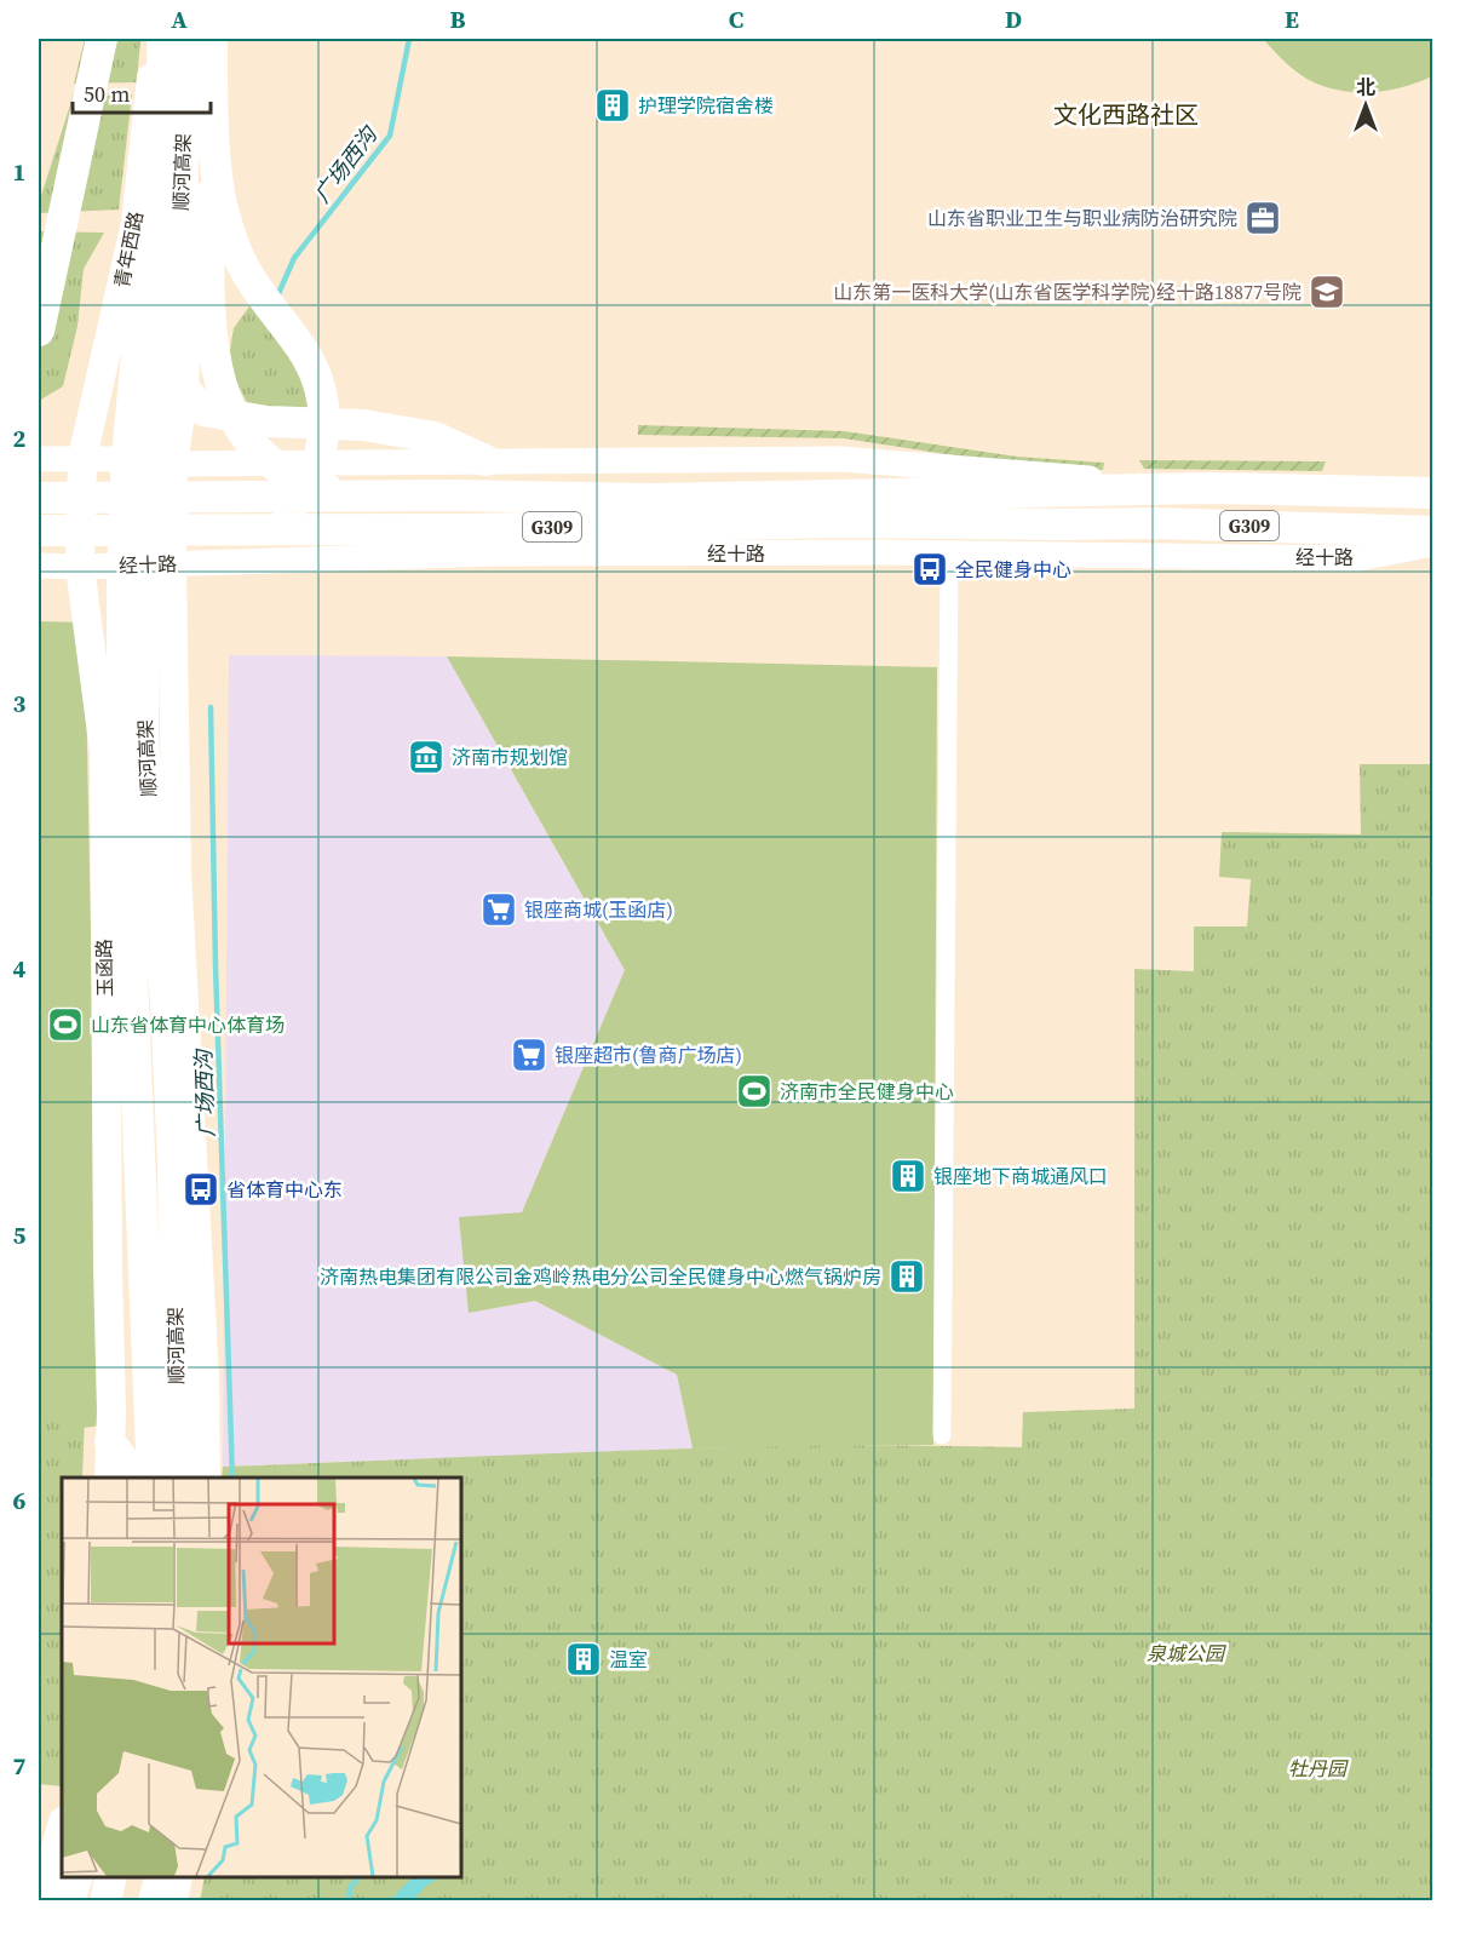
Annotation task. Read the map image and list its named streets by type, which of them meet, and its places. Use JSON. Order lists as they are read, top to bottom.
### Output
{
  "streets": {
    "highway": ["顺河高架", "G309", "经十路"],
    "main road": ["青年西路", "玉函路"]
  },
  "crossings": [
    ["青年西路", "玉函路"],
    ["经十路", "玉函路"]
  ],
  "districts": ["文化西路社区"],
  "water": ["广场西沟"],
  "parks": ["泉城公园", "牡丹园"],
  "places": {
    "building": [
      "护理学院宿舍楼",
      "银座地下商城通风口",
      "济南热电集团有限公司金鸡岭热电分公司全民健身中心燃气锅炉房",
      "温室"
    ],
    "office": ["山东省职业卫生与职业病防治研究院"],
    "school or university": ["山东第一医科大学(山东省医学科学院)经十路18877号院"],
    "bus stop": ["全民健身中心", "省体育中心东"],
    "museum": ["济南市规划馆"],
    "supermarket": ["银座商城(玉函店)", "银座超市(鲁商广场店)"],
    "sports": ["山东省体育中心体育场", "济南市全民健身中心"]
  },
  "scale_bar": "50 m",
  "north": "top",
  "grid": {
    "columns": [
      "A",
      "B",
      "C",
      "D",
      "E"
    ],
    "rows": [
      "1",
      "2",
      "3",
      "4",
      "5",
      "6",
      "7"
    ]
  }
}
